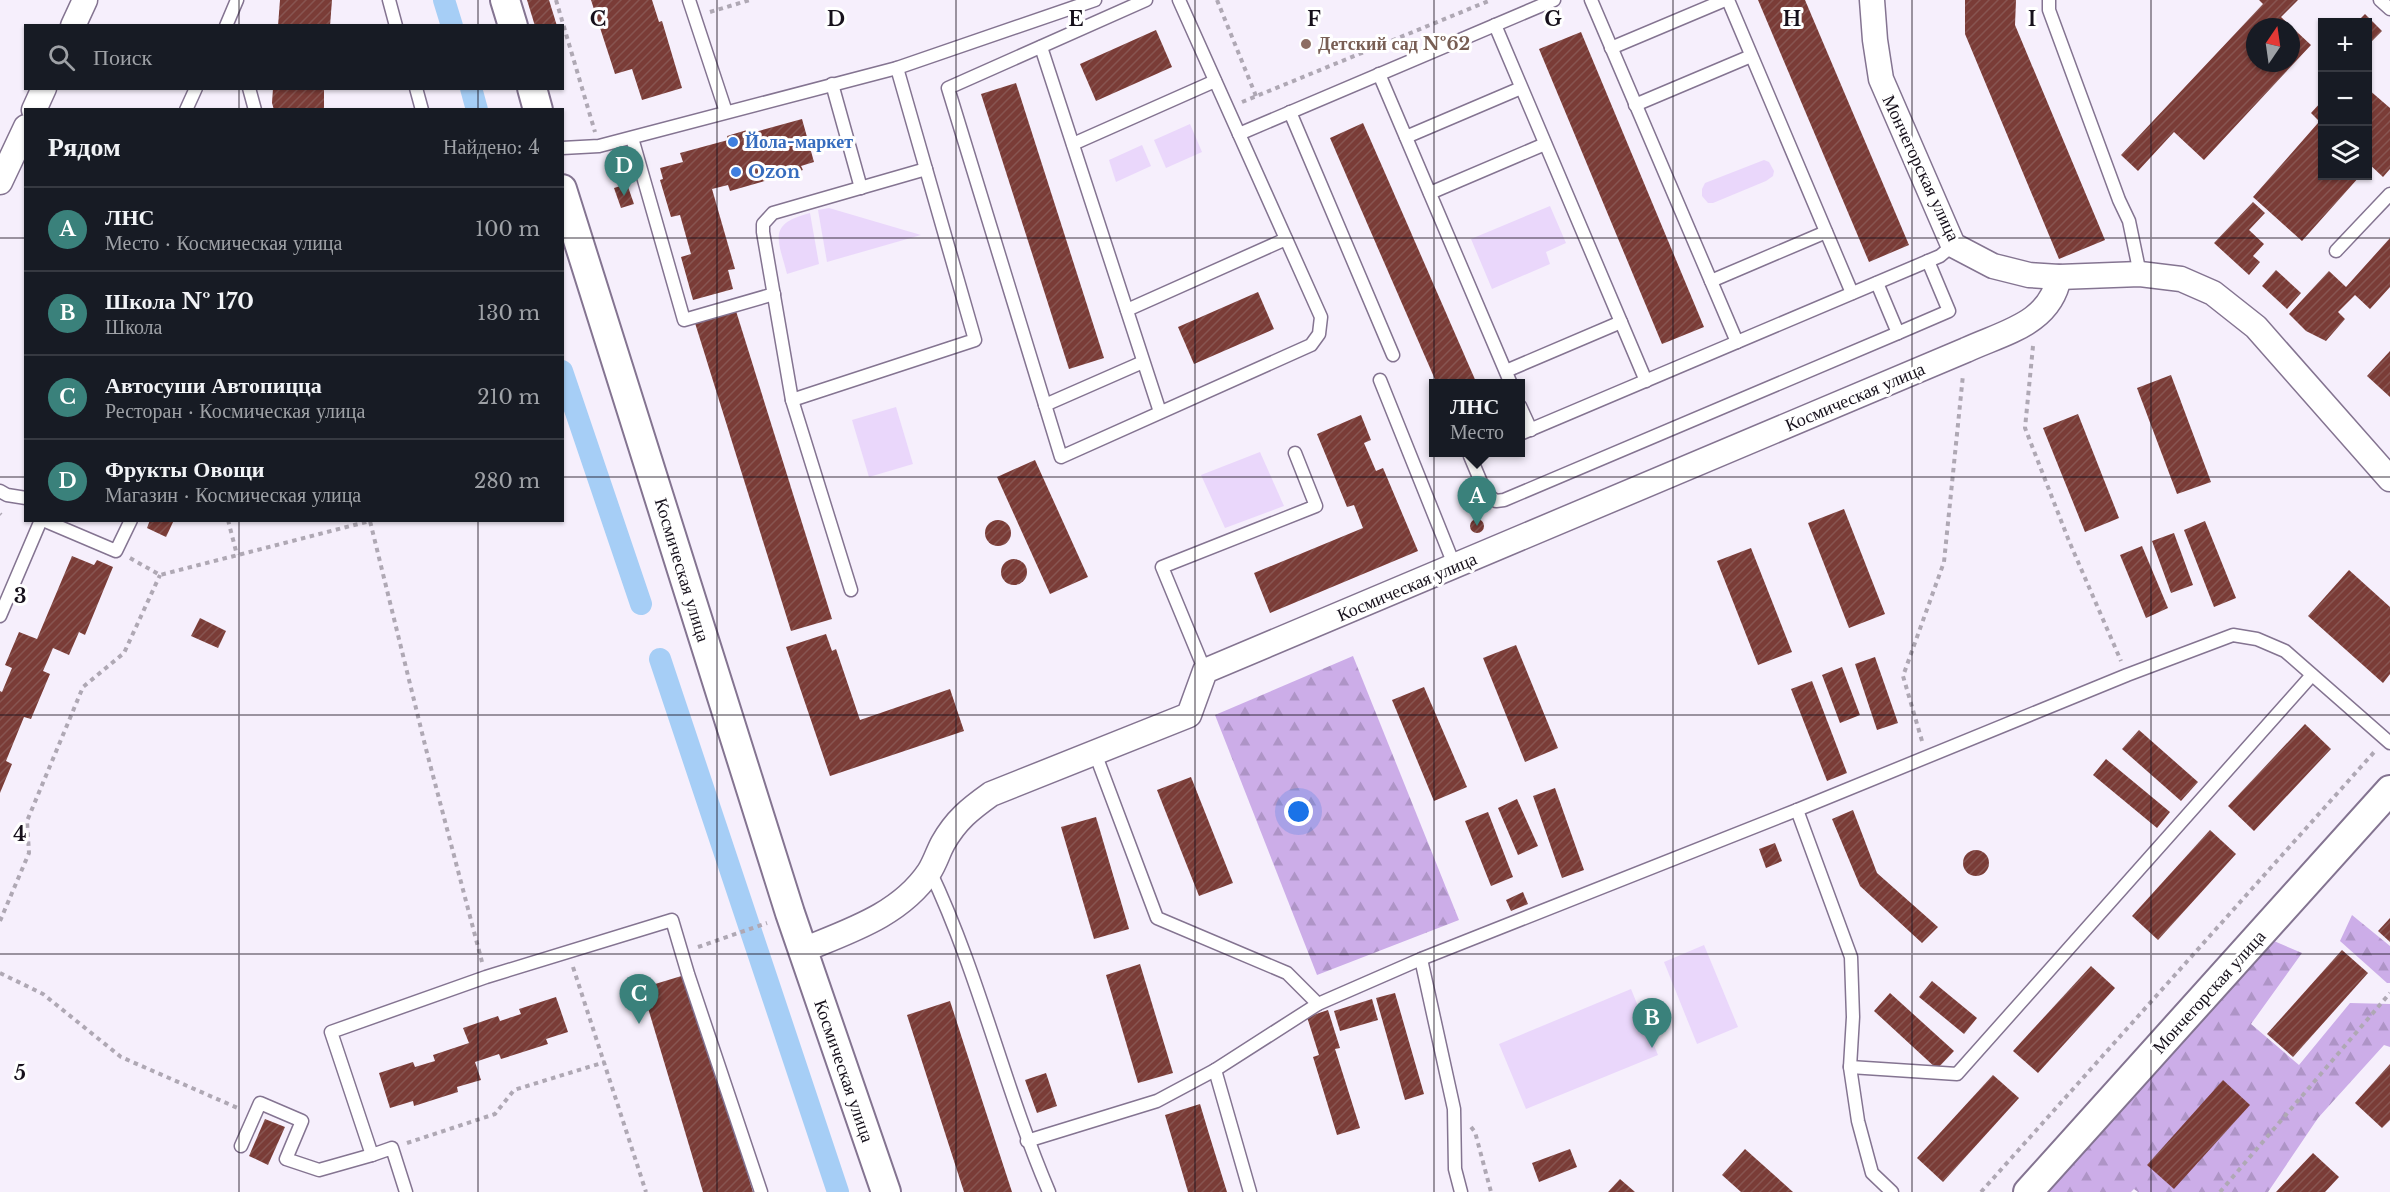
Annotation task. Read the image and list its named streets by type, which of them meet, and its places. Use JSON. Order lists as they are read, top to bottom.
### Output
{
  "streets": {
    "street": ["Мончегорская улица", "Космическая улица"]
  },
  "crossings": [
    ["Мончегорская улица", "Космическая улица"]
  ],
  "places": ["Детский сад №62", "Йола-маркет", "Ozon"],
  "north": "top",
  "page": {
    "map_buttons": ["+", "−"],
    "search": "Поиск",
    "heading": ["Рядом", "Найдено: 4"],
    "pins": [
      "D",
      "A",
      "C",
      "B"
    ],
    "list": [
      {
        "mark": "A",
        "name": "ЛНС",
        "note": "Место · Космическая улица",
        "value": "100 m"
      },
      {
        "mark": "B",
        "name": "Школа № 170",
        "note": "Школа",
        "value": "130 m"
      },
      {
        "mark": "C",
        "name": "Автосуши Автопицца",
        "note": "Ресторан · Космическая улица",
        "value": "210 m"
      },
      {
        "mark": "D",
        "name": "Фрукты Овощи",
        "note": "Магазин · Космическая улица",
        "value": "280 m"
      }
    ],
    "popup": ["ЛНС", "Место"]
  },
  "grid": {
    "columns": [
      "C",
      "D",
      "E",
      "F",
      "G",
      "H",
      "I"
    ],
    "rows": ["3", "4", "5"]
  }
}
